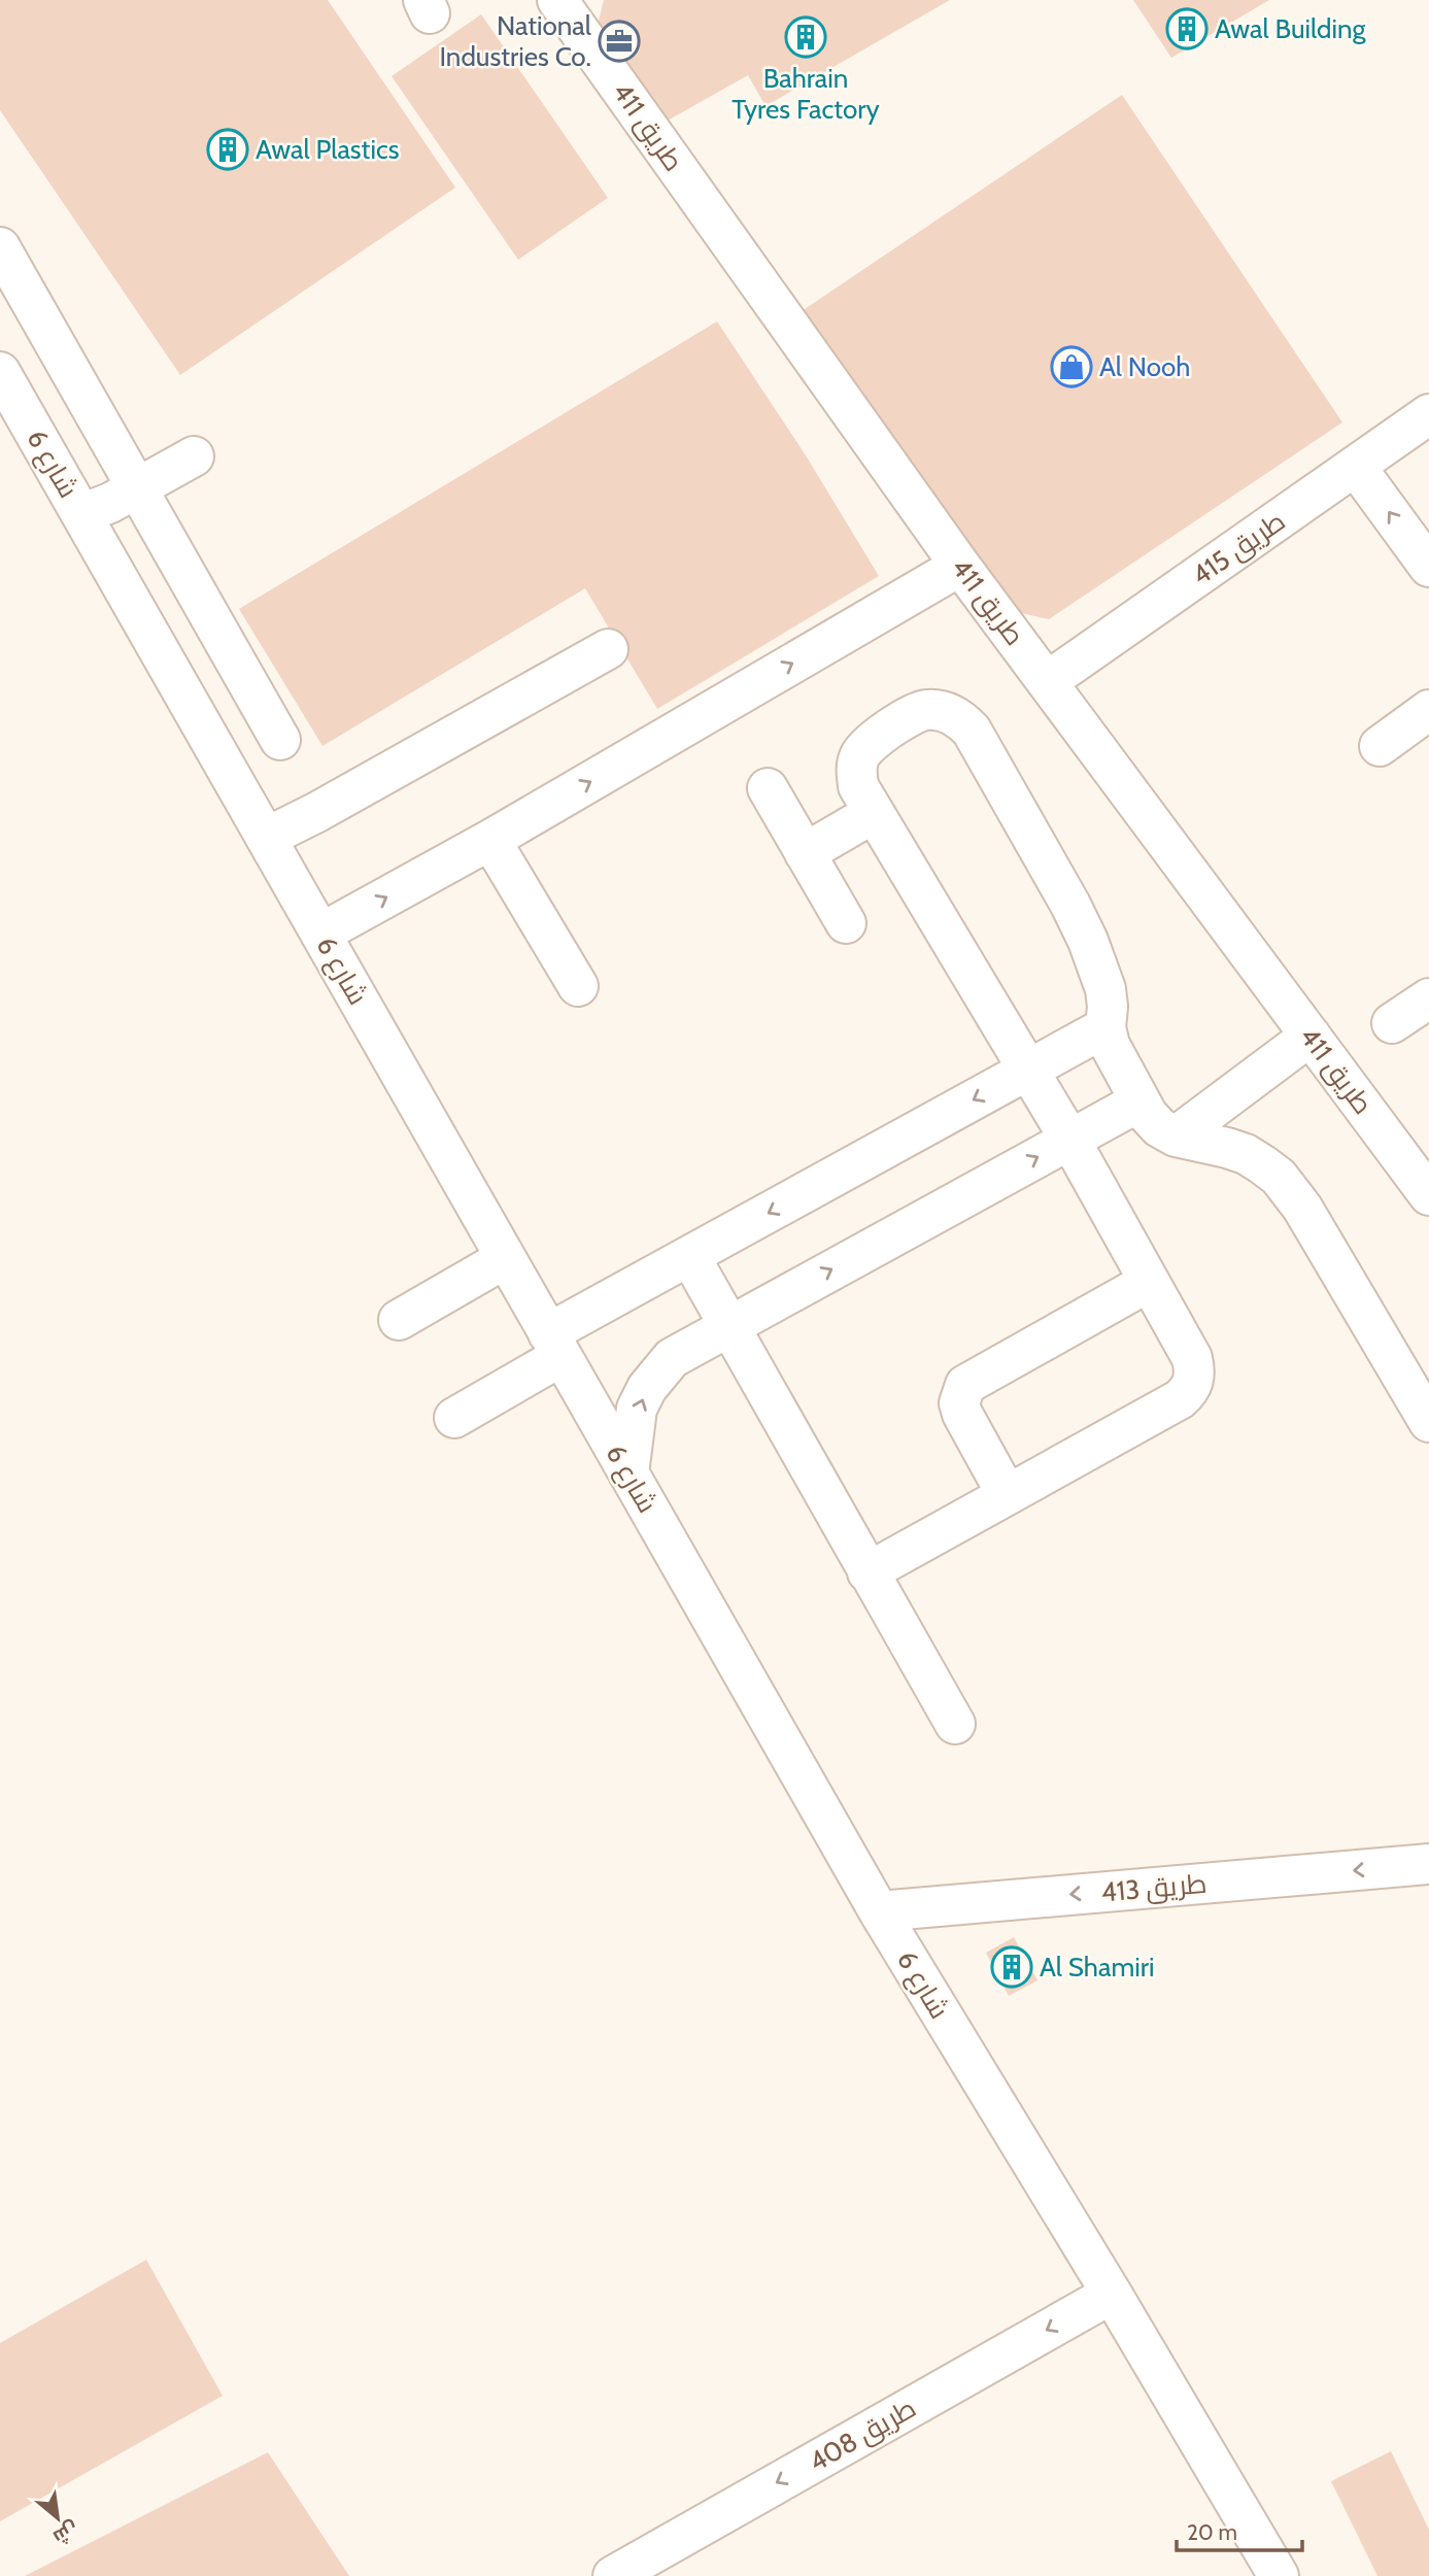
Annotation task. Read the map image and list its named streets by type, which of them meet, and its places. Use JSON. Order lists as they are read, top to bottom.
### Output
{
  "streets": {
    "street": [
      "طريق 411",
      "شارع 6",
      "طريق 415",
      "طريق 413",
      "طريق 408"
    ]
  },
  "crossings": [
    ["طريق 411", "طريق 415"],
    ["شارع 6", "طريق 413"],
    ["شارع 6", "طريق 408"]
  ],
  "one_way": ["طريق 413", "طريق 408"],
  "places": {
    "building": [
      "Awal Building",
      "Bahrain Tyres Factory",
      "Awal Plastics",
      "Al Shamiri"
    ],
    "office": ["National Industries Co."],
    "shop": ["Al Nooh"]
  },
  "scale_bar": "20 m",
  "north": "bottom right"
}
